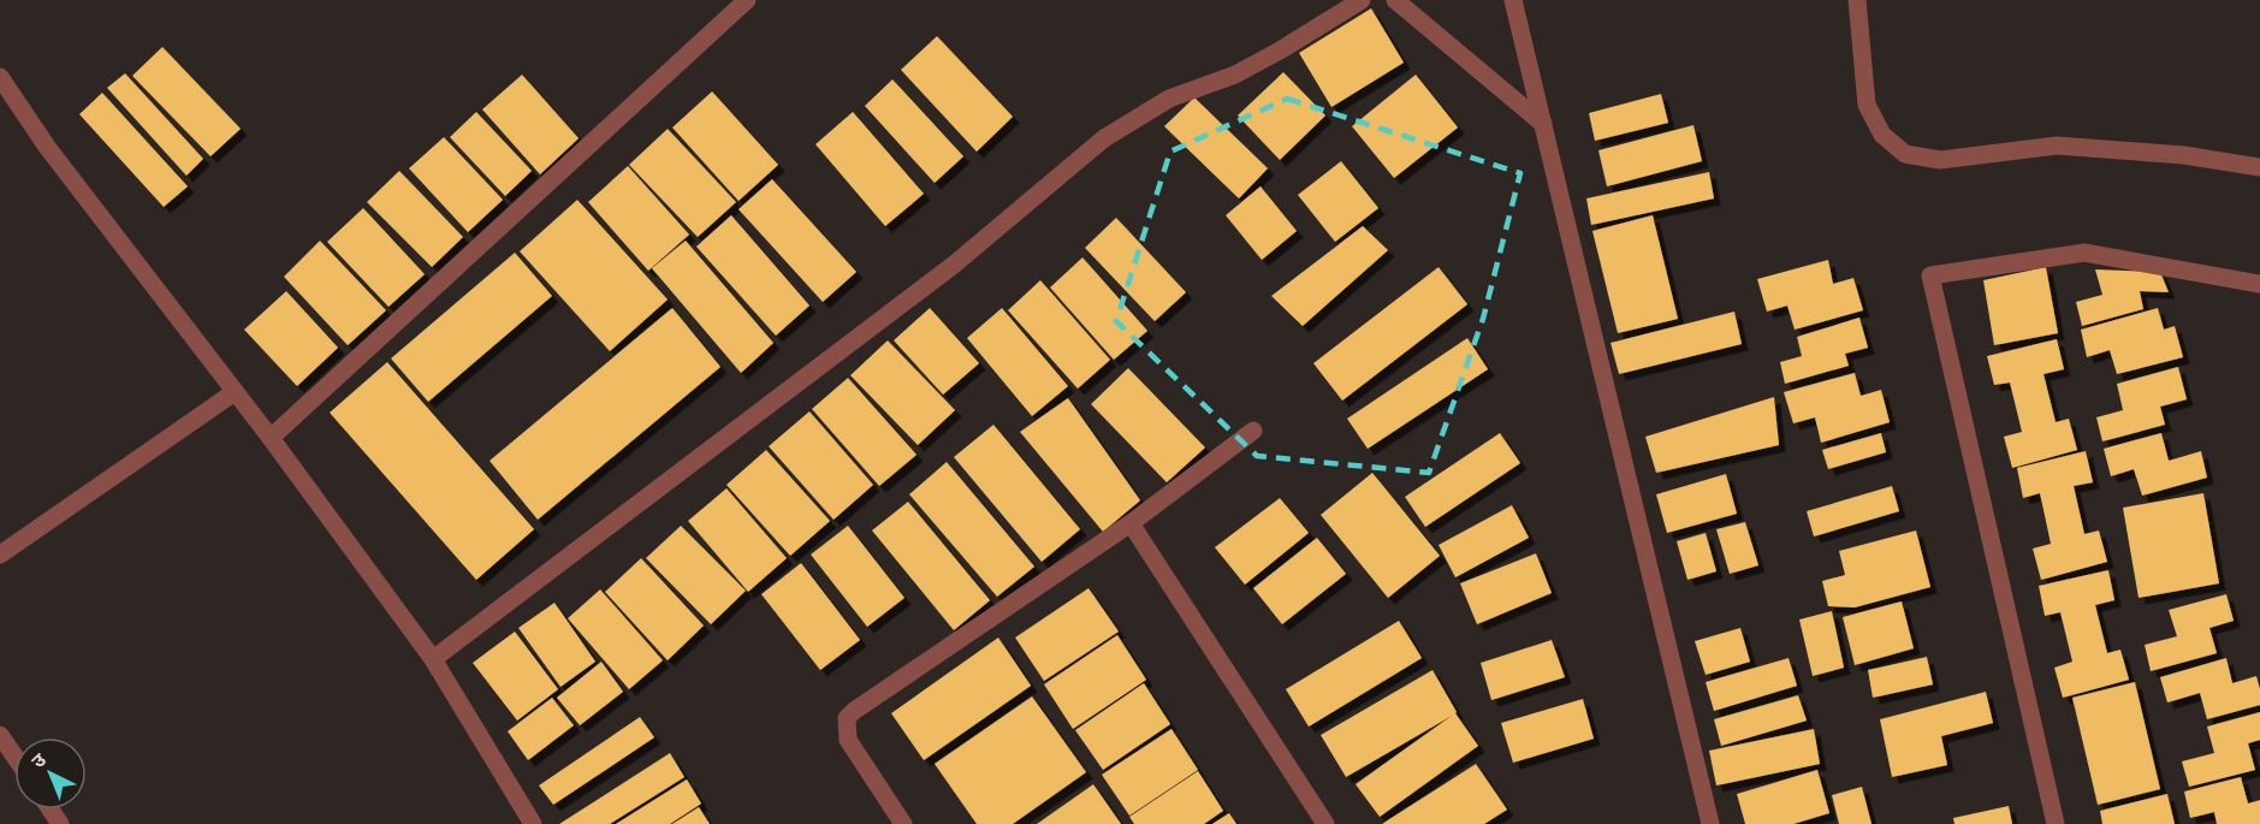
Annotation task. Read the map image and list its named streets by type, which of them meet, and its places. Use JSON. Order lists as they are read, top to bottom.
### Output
{
  "north": "top left"
}
